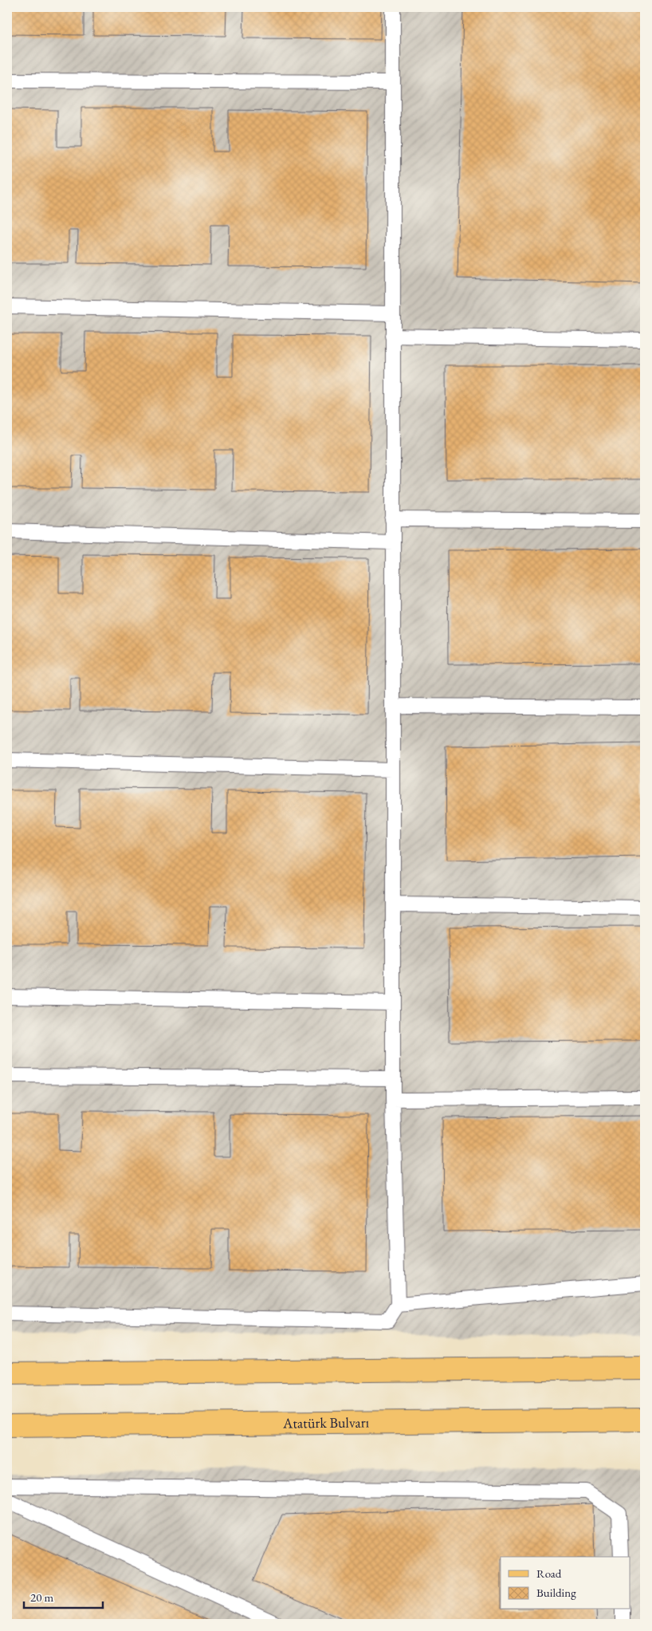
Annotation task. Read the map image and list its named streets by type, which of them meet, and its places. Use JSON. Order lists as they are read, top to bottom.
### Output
{
  "streets": {
    "main road": ["Atatürk Bulvarı"]
  },
  "legend": ["Road", "Building"],
  "scale_bar": "20 m"
}
